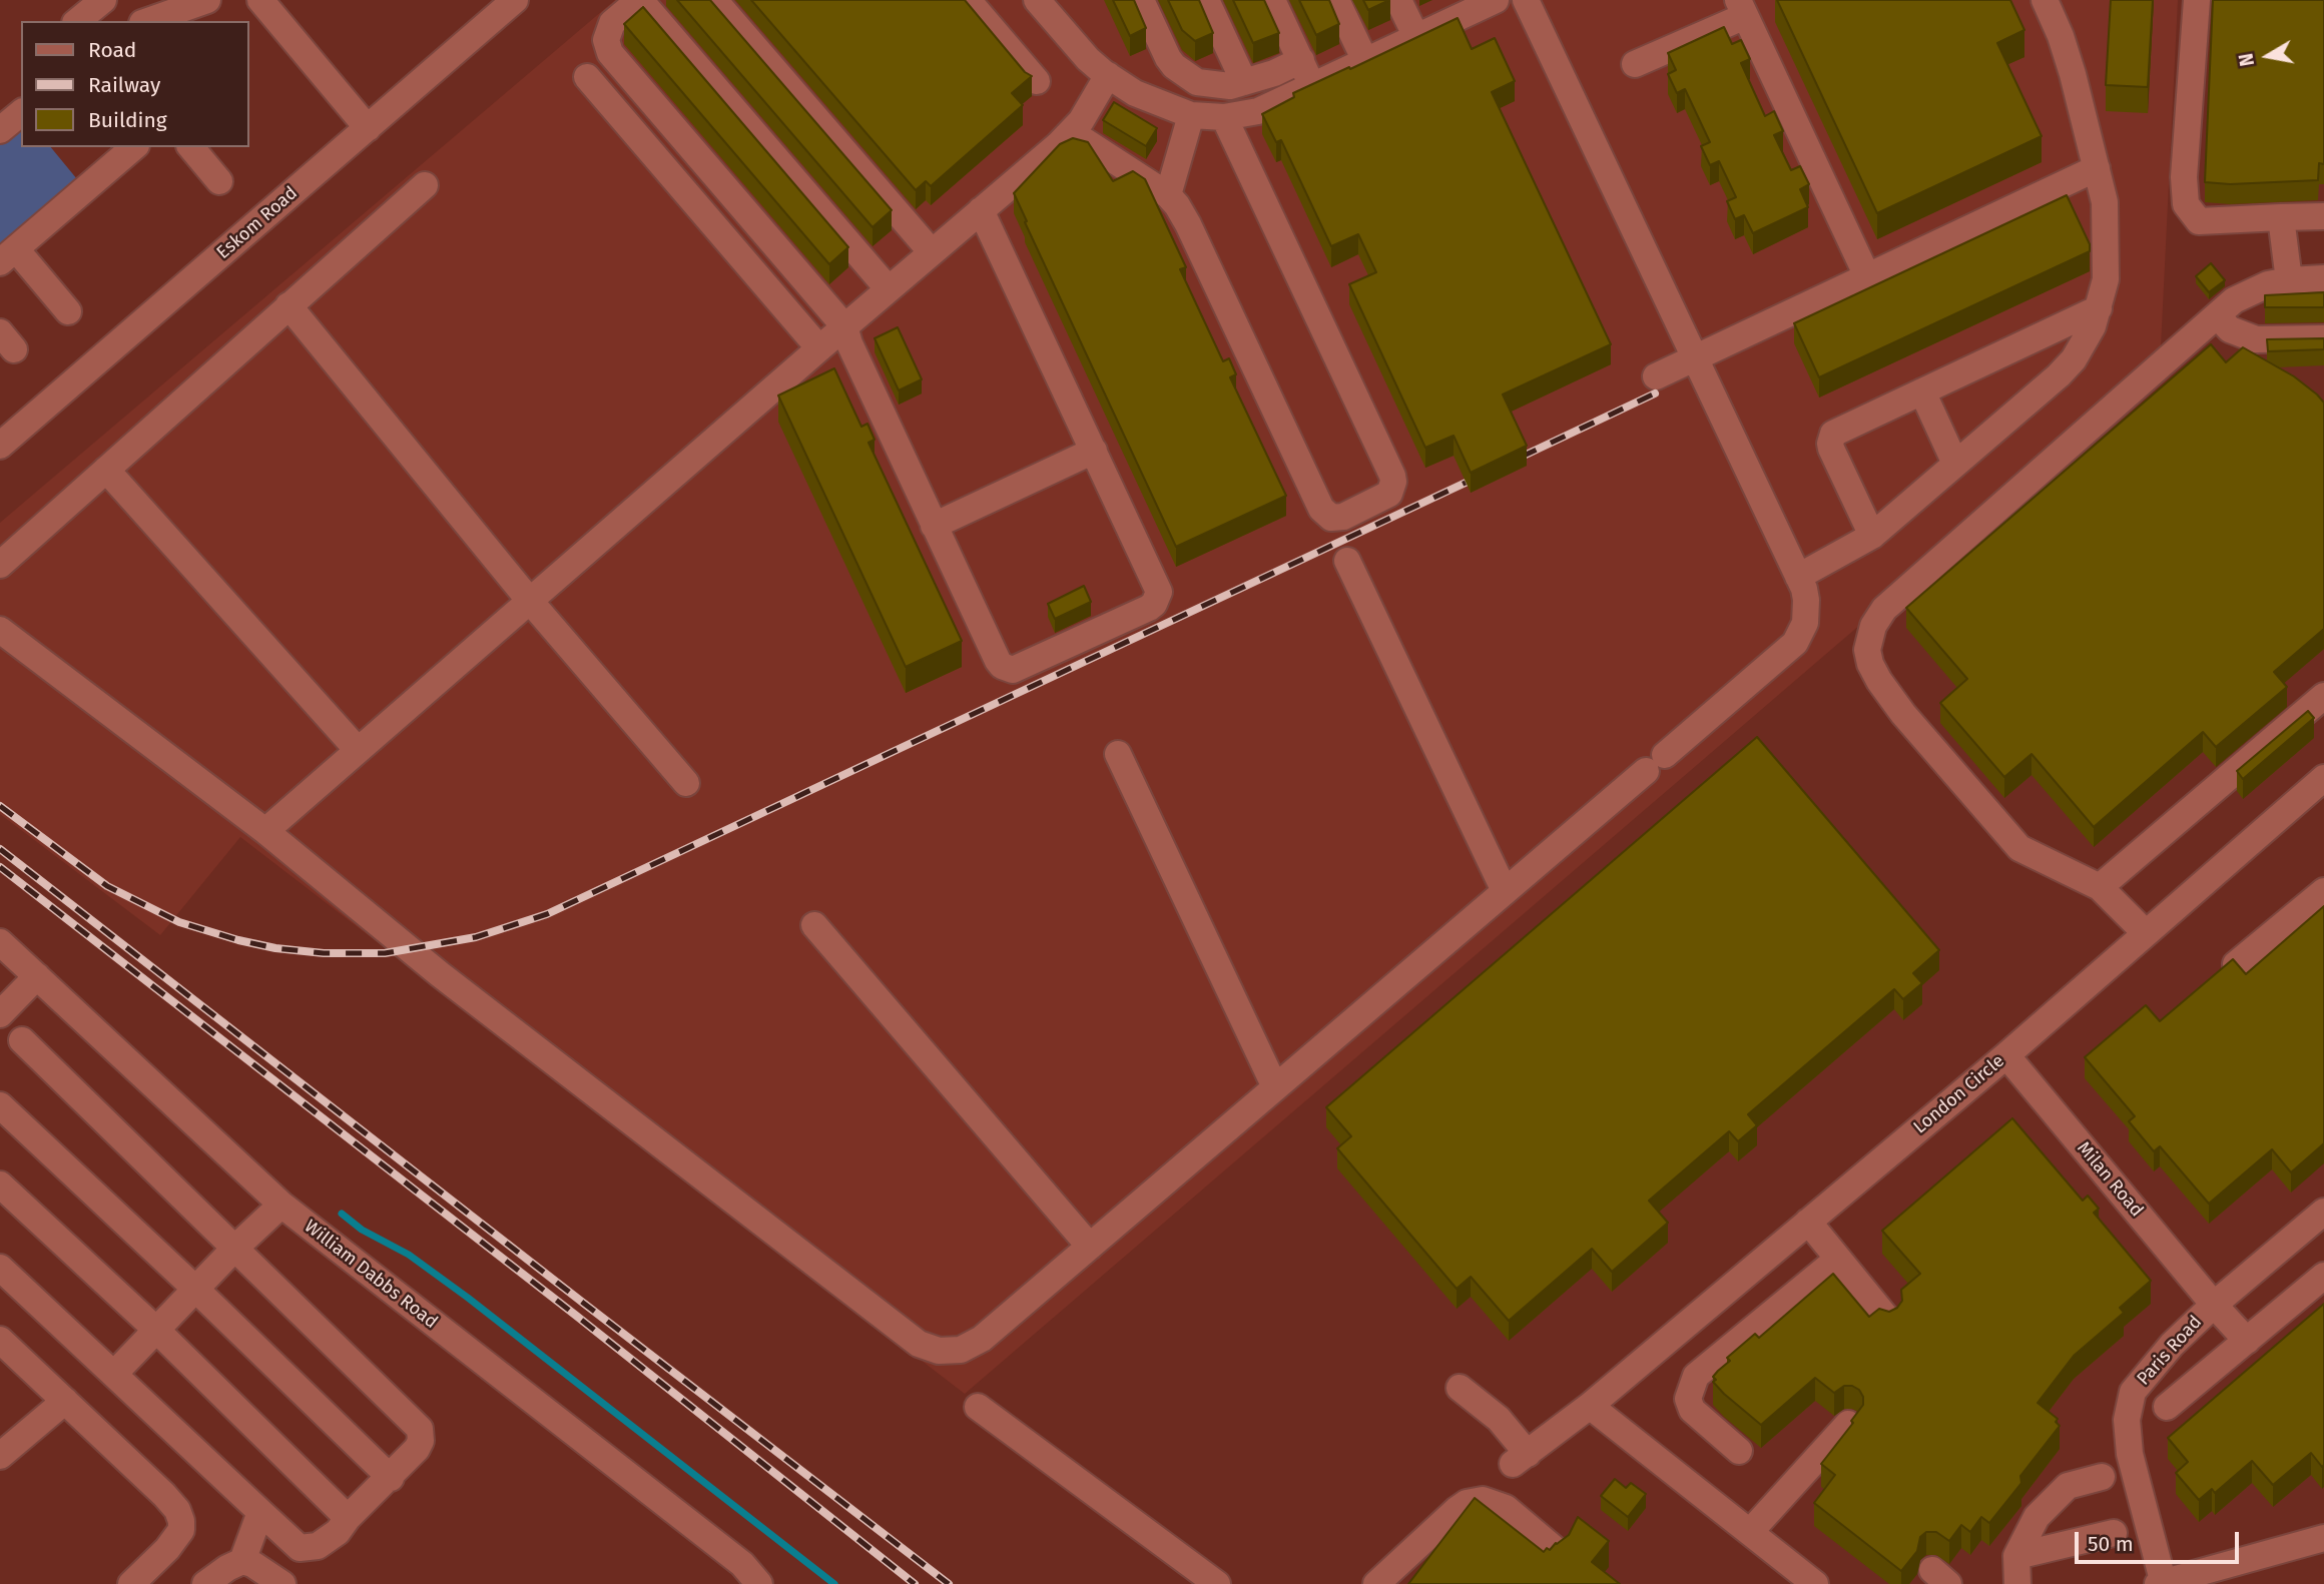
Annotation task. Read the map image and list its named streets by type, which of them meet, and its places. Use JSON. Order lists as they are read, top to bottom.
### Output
{
  "streets": {
    "street": [
      "Eskom Road",
      "London Circle",
      "Milan Road",
      "William Dabbs Road",
      "Paris Road"
    ]
  },
  "crossings": [
    ["London Circle", "Milan Road"],
    ["Milan Road", "Paris Road"]
  ],
  "legend": ["Road", "Railway", "Building"],
  "scale_bar": "50 m",
  "north": "left"
}
